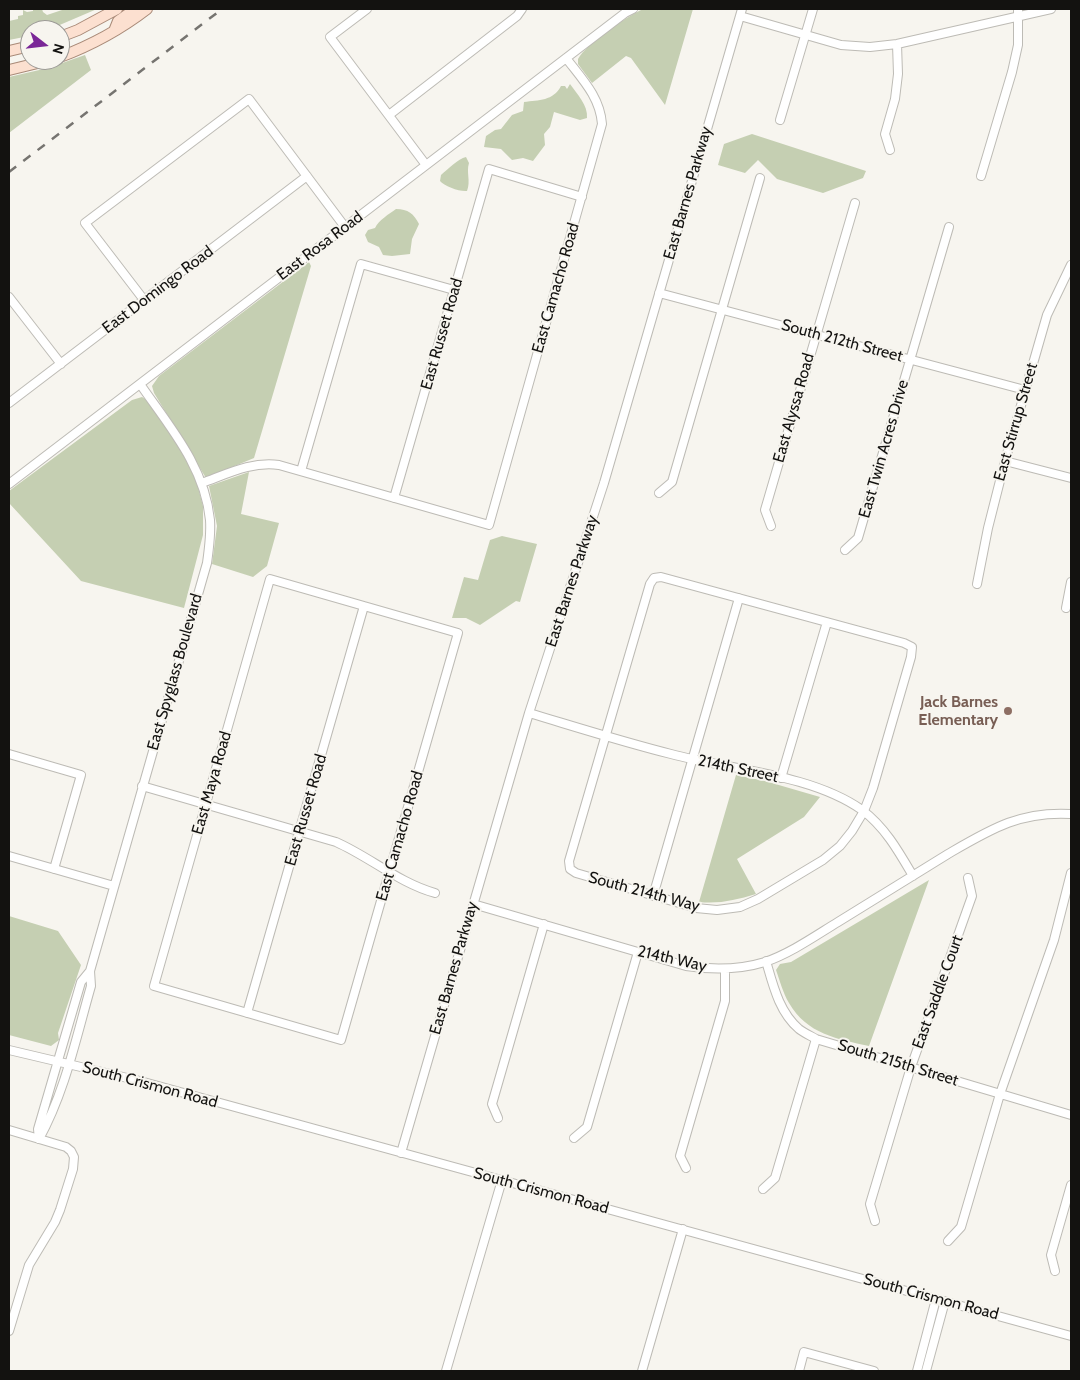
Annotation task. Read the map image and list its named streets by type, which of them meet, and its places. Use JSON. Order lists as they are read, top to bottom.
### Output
{
  "streets": {
    "street": [
      "East Barnes Parkway",
      "East Rosa Road",
      "East Camacho Road",
      "East Domingo Road",
      "East Russet Road",
      "South 212th Street",
      "East Alyssa Road",
      "East Stirrup Street",
      "East Twin Acres Drive",
      "East Spyglass Boulevard",
      "214th Street",
      "East Maya Road",
      "South 214th Way",
      "214th Way",
      "East Saddle Court",
      "South 215th Street",
      "South Crismon Road"
    ]
  },
  "crossings": [
    ["East Barnes Parkway", "South 212th Street"],
    ["East Barnes Parkway", "214th Street"],
    ["East Barnes Parkway", "214th Way"],
    ["East Barnes Parkway", "South Crismon Road"],
    ["East Rosa Road", "East Camacho Road"],
    ["East Rosa Road", "East Spyglass Boulevard"],
    ["East Camacho Road", "East Russet Road"],
    ["East Camacho Road", "East Maya Road"],
    ["East Russet Road", "East Maya Road"],
    ["South 212th Street", "East Alyssa Road"],
    ["South 212th Street", "East Stirrup Street"],
    ["South 212th Street", "East Twin Acres Drive"],
    ["East Spyglass Boulevard", "South Crismon Road"],
    ["214th Street", "South 214th Way"],
    ["214th Street", "214th Way"],
    ["214th Way", "South 215th Street"],
    ["East Saddle Court", "South 215th Street"]
  ],
  "places": ["Jack Barnes Elementary"],
  "north": "right"
}
